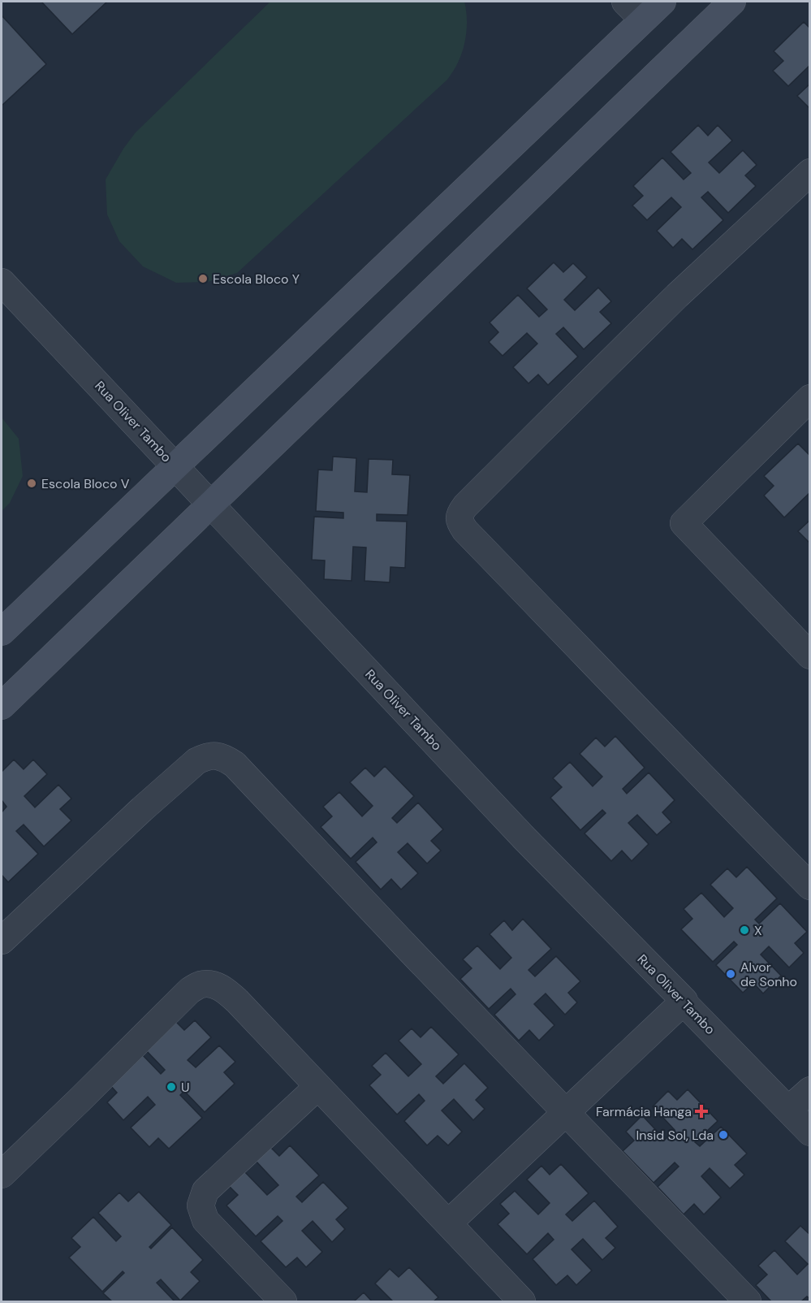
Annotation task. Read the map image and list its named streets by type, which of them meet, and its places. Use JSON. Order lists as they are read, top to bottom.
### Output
{
  "streets": {
    "street": ["Rua Oliver Tambo"]
  },
  "places": {
    "other": [
      "Escola Bloco Y",
      "Escola Bloco V",
      "X",
      "Alvor de Sonho",
      "U",
      "Insid Sol, Lda"
    ],
    "health": ["Farmácia Hanga"]
  }
}
